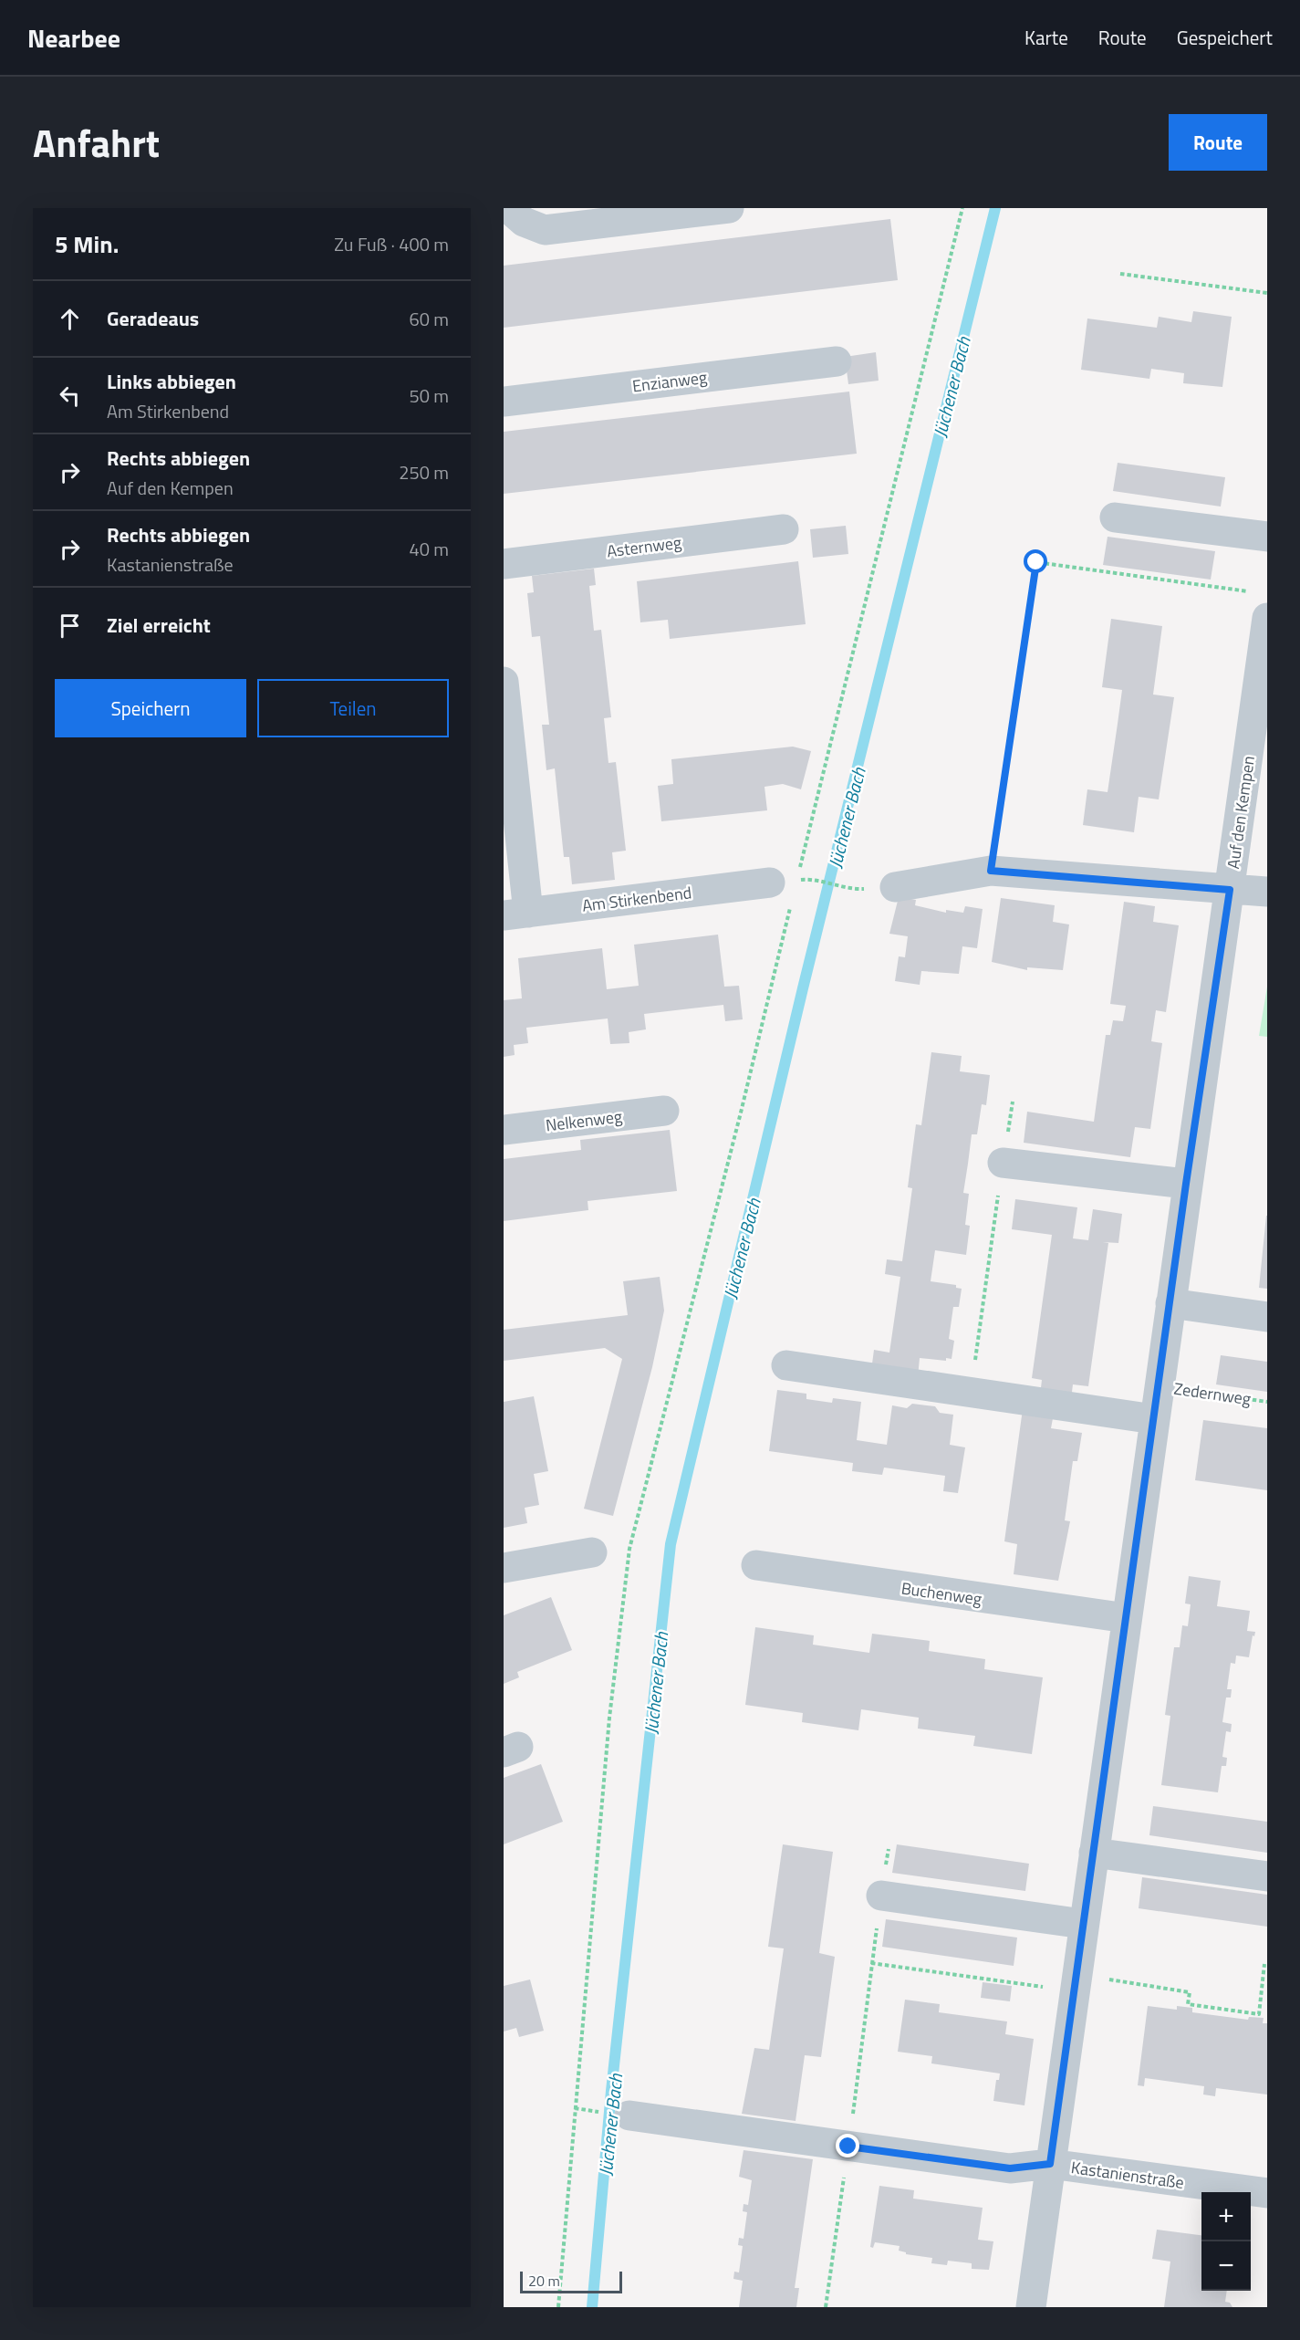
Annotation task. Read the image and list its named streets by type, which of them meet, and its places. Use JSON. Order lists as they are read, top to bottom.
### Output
{
  "streets": {
    "street": [
      "Enzianweg",
      "Asternweg",
      "Auf den Kempen",
      "Am Stirkenbend",
      "Nelkenweg",
      "Buchenweg",
      "Kastanienstraße"
    ],
    "path": ["Zedernweg"]
  },
  "crossings": [
    ["Auf den Kempen", "Zedernweg"],
    ["Auf den Kempen", "Buchenweg"],
    ["Auf den Kempen", "Kastanienstraße"]
  ],
  "water": ["Jüchener Bach"],
  "scale_bar": "20 m",
  "page": {
    "header": "Nearbee",
    "nav": ["Karte", "Route", "Gespeichert"],
    "title": "Anfahrt",
    "buttons": [
      "Route",
      ["Speichern", "Teilen"]
    ],
    "heading": ["5 Min.", "Zu Fuß · 400 m"],
    "list": [
      ["Geradeaus", "60 m"],
      ["Links abbiegen", "Am Stirkenbend", "50 m"],
      ["Rechts abbiegen", "Auf den Kempen", "250 m"],
      ["Rechts abbiegen", "Kastanienstraße", "40 m"],
      "Ziel erreicht"
    ],
    "map_buttons": ["+", "−"],
    "scale": "20 m"
  }
}
